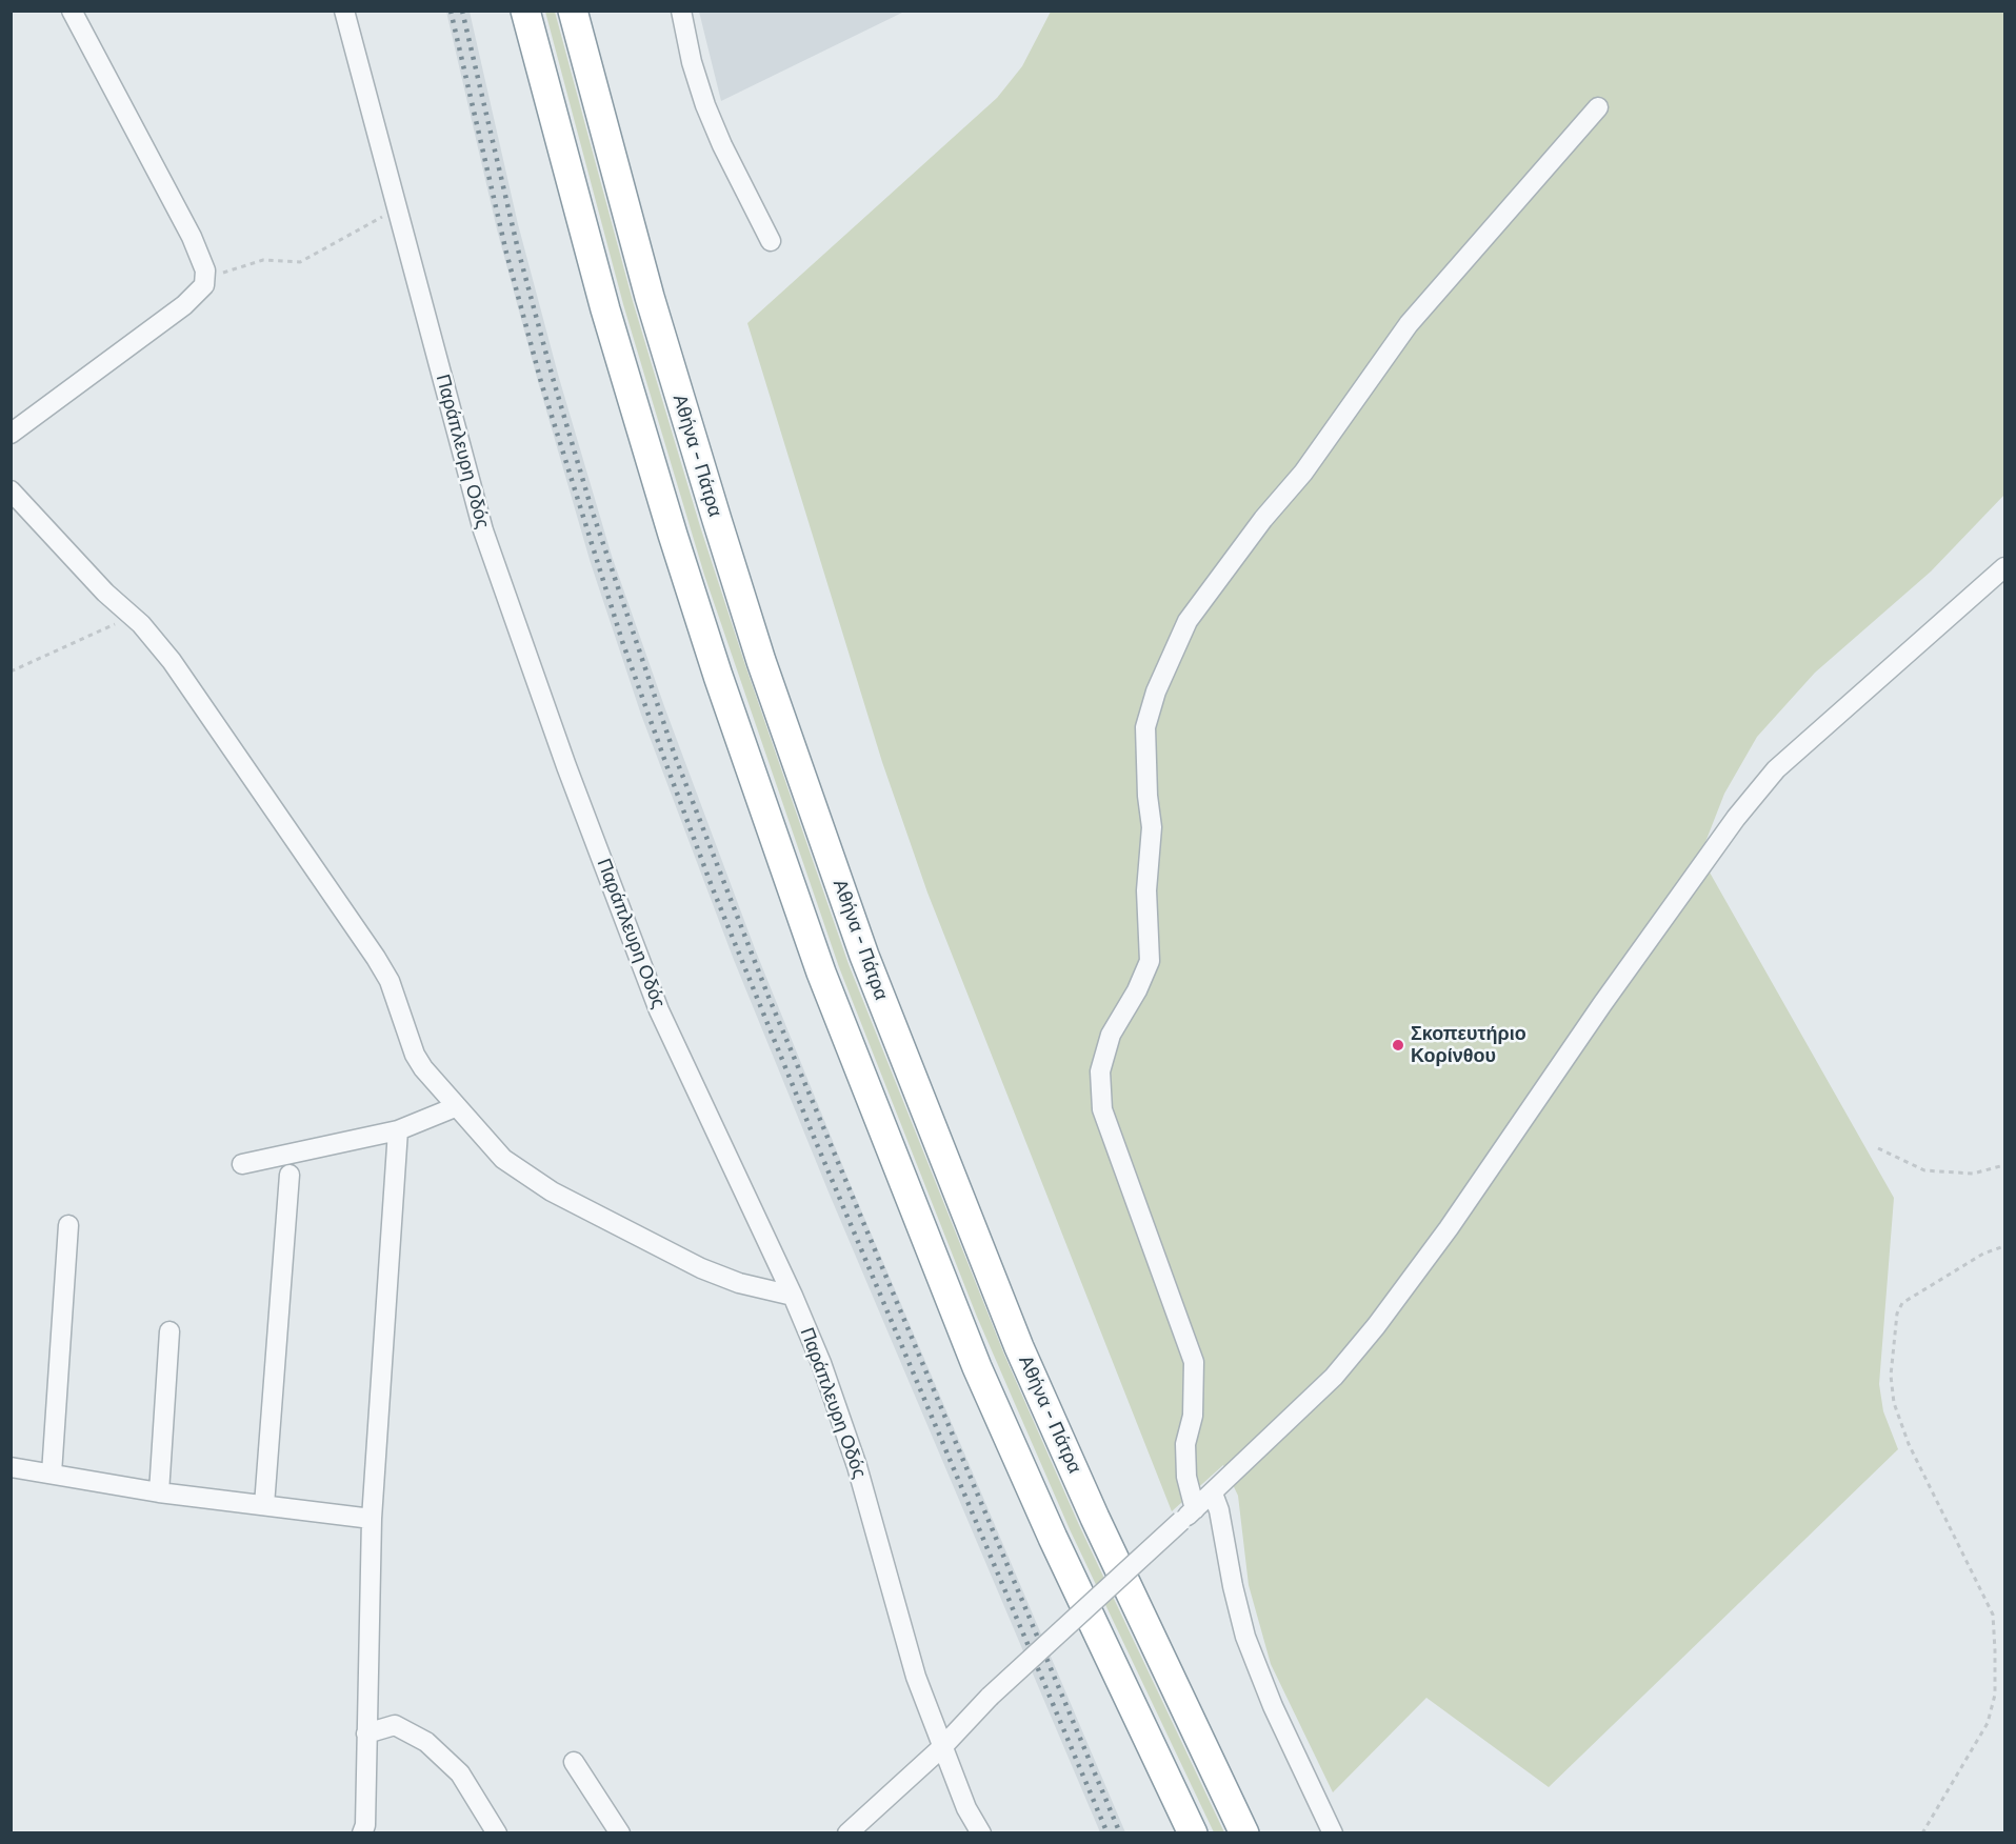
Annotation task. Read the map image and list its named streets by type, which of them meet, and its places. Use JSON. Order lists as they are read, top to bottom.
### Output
{
  "streets": {
    "highway": ["Αθήνα - Πάτρα"],
    "street": ["Παράπλευρη Οδός"]
  },
  "places": ["Σκοπευτήριο Κορίνθου"]
}
